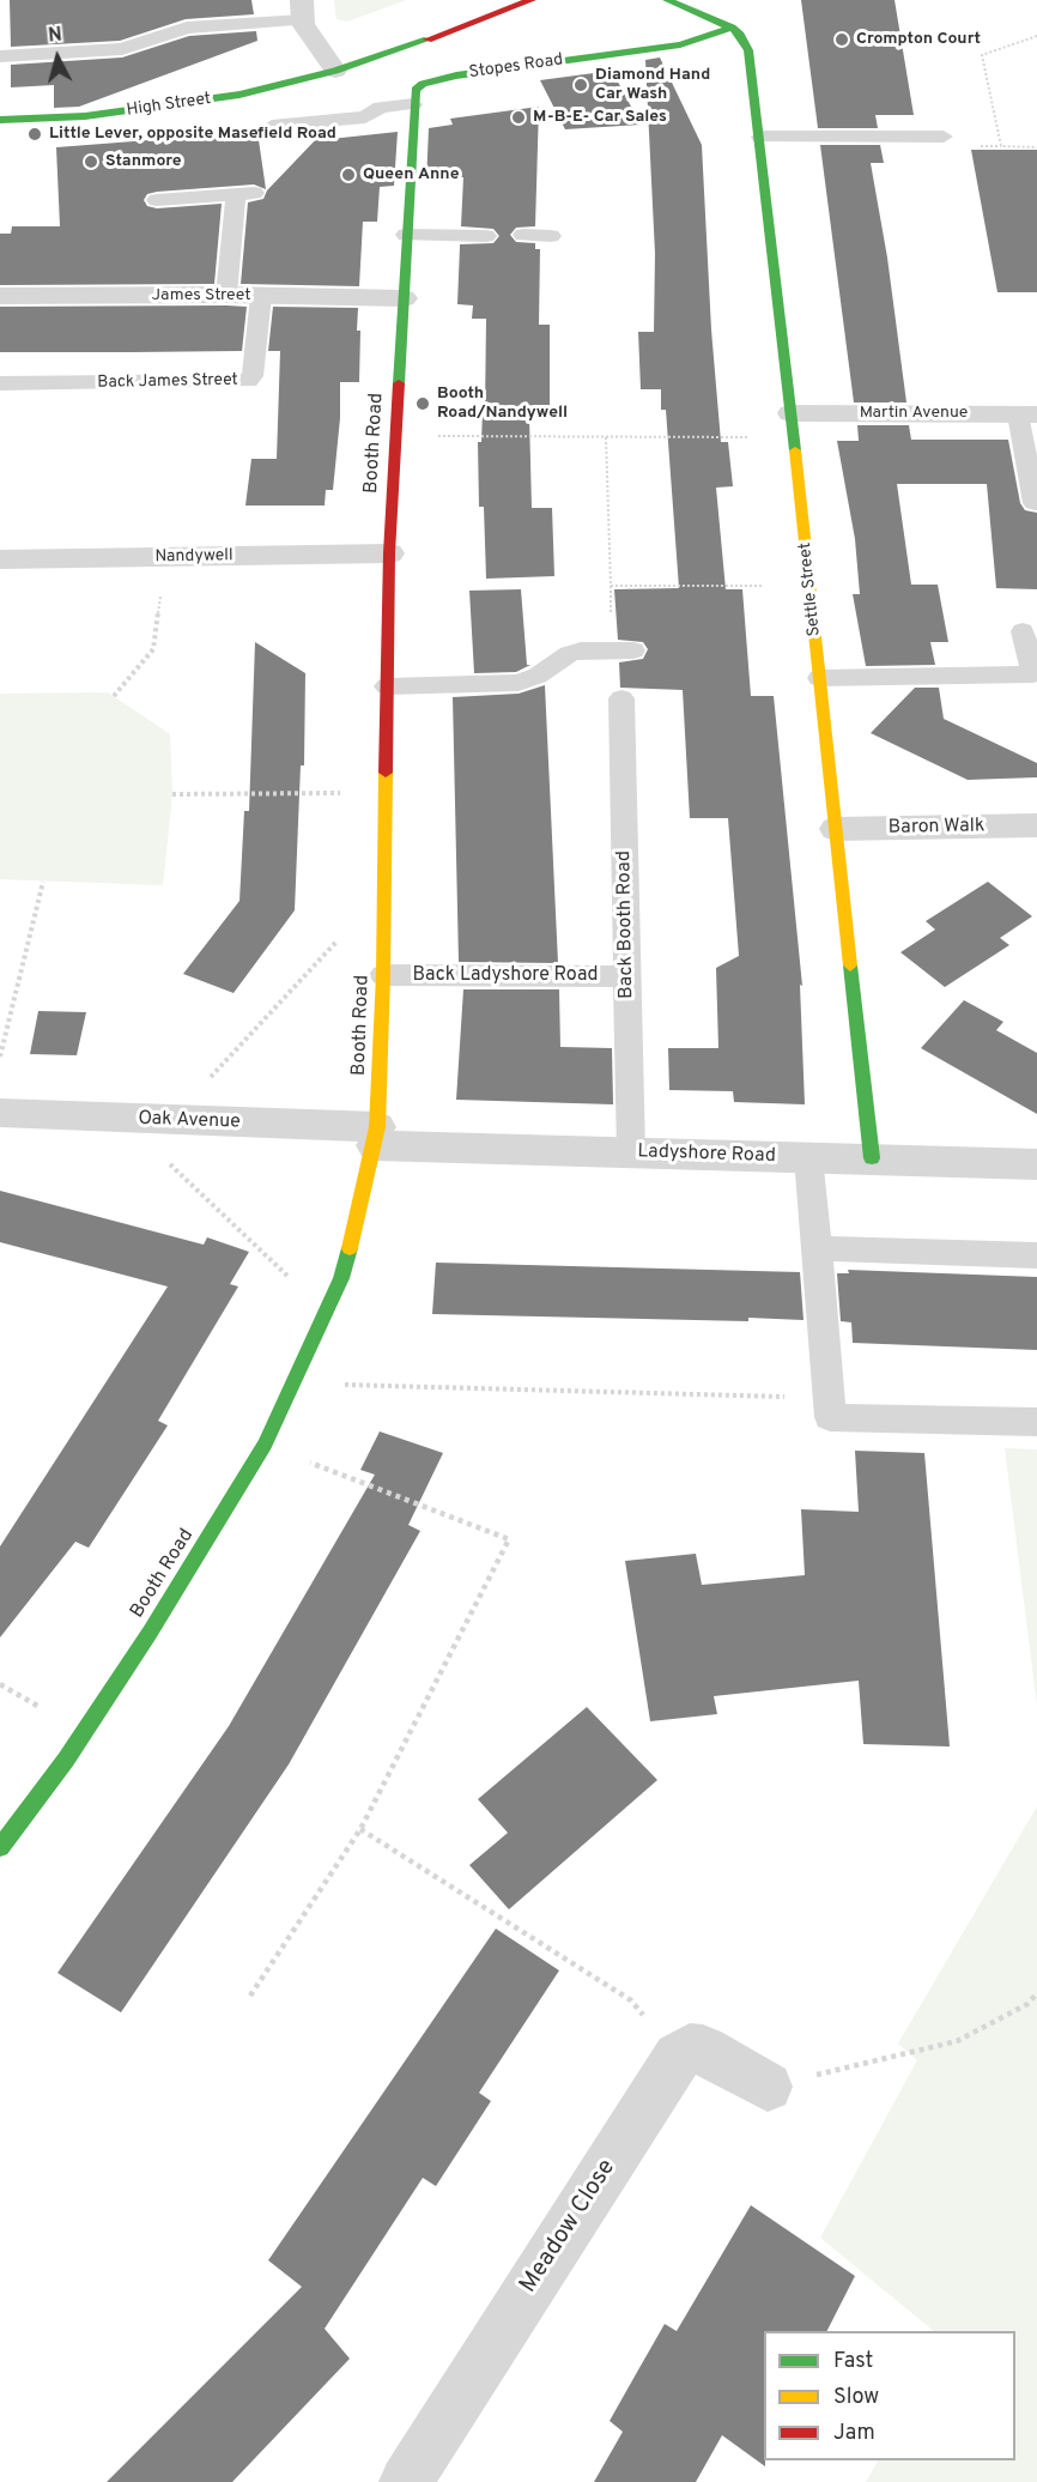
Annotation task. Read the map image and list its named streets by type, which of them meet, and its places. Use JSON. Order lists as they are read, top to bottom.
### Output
{
  "streets": {
    "street": [
      "Stopes Road",
      "High Street",
      "James Street",
      "Martin Avenue",
      "Booth Road",
      "Nandywell",
      "Settle Street",
      "Baron Walk",
      "Oak Avenue",
      "Ladyshore Road",
      "Meadow Close"
    ],
    "lane": ["Back James Street", "Back Booth Road", "Back Ladyshore Road"]
  },
  "crossings": [
    ["Stopes Road", "Booth Road"],
    ["Stopes Road", "Settle Street"],
    ["James Street", "Back James Street"],
    ["James Street", "Booth Road"],
    ["Martin Avenue", "Settle Street"],
    ["Booth Road", "Nandywell"],
    ["Booth Road", "Back Ladyshore Road"],
    ["Booth Road", "Oak Avenue"],
    ["Booth Road", "Ladyshore Road"],
    ["Settle Street", "Baron Walk"],
    ["Settle Street", "Ladyshore Road"],
    ["Back Booth Road", "Back Ladyshore Road"],
    ["Back Booth Road", "Ladyshore Road"],
    ["Oak Avenue", "Ladyshore Road"]
  ],
  "places": [
    "Crompton Court",
    "Diamond Hand Car Wash",
    "M-B-E- Car Sales",
    "Little Lever, opposite Masefield Road",
    "Stanmore",
    "Queen Anne",
    "Booth Road/Nandywell"
  ],
  "legend": ["Fast", "Slow", "Jam"],
  "north": "top"
}
